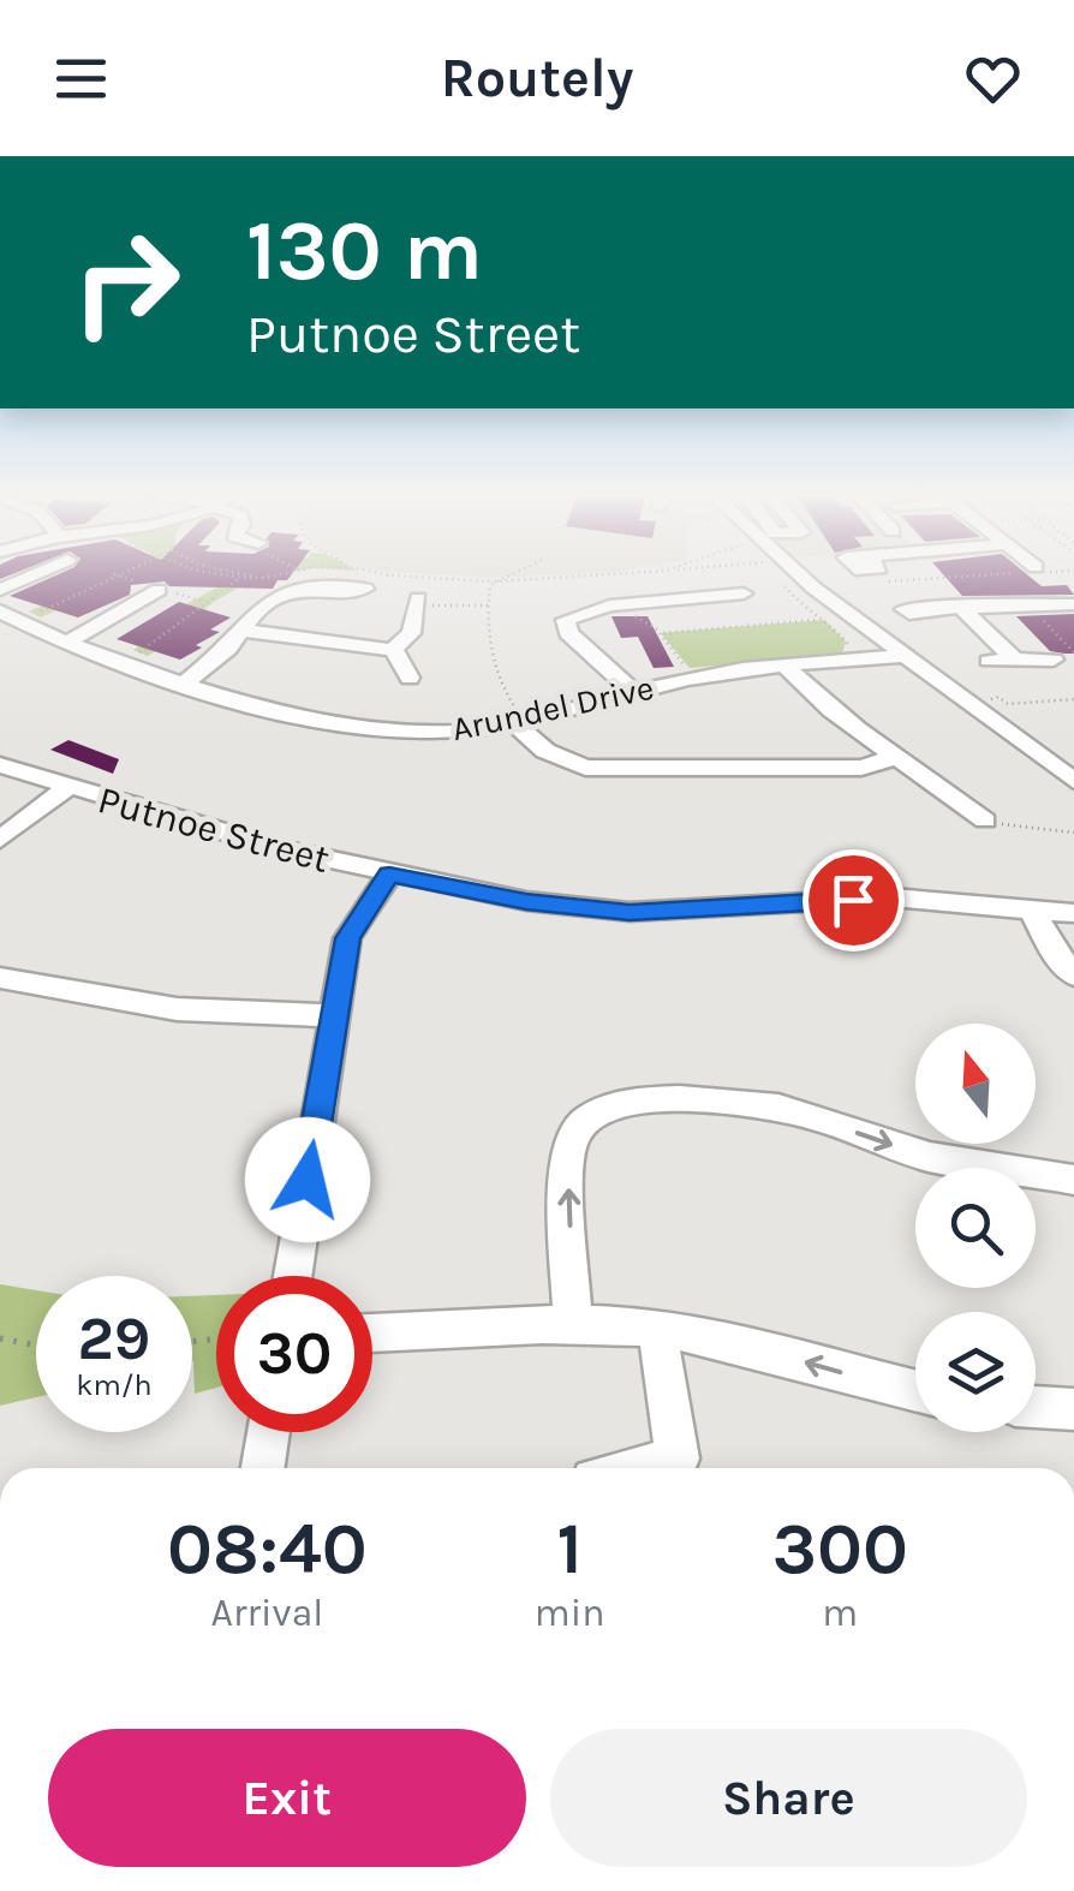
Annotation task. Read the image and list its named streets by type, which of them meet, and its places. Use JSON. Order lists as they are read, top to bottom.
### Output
{
  "streets": {
    "street": ["Arundel Drive", "Putnoe Street"]
  },
  "north": "top",
  "page": {
    "header": "Routely",
    "turn": ["130 m", "Putnoe Street"],
    "speed": "29 km/h",
    "limit": "30",
    "eta": [
      "08:40",
      "Arrival",
      "1",
      "min",
      "300",
      "m"
    ],
    "buttons": ["Exit", "Share"]
  }
}
